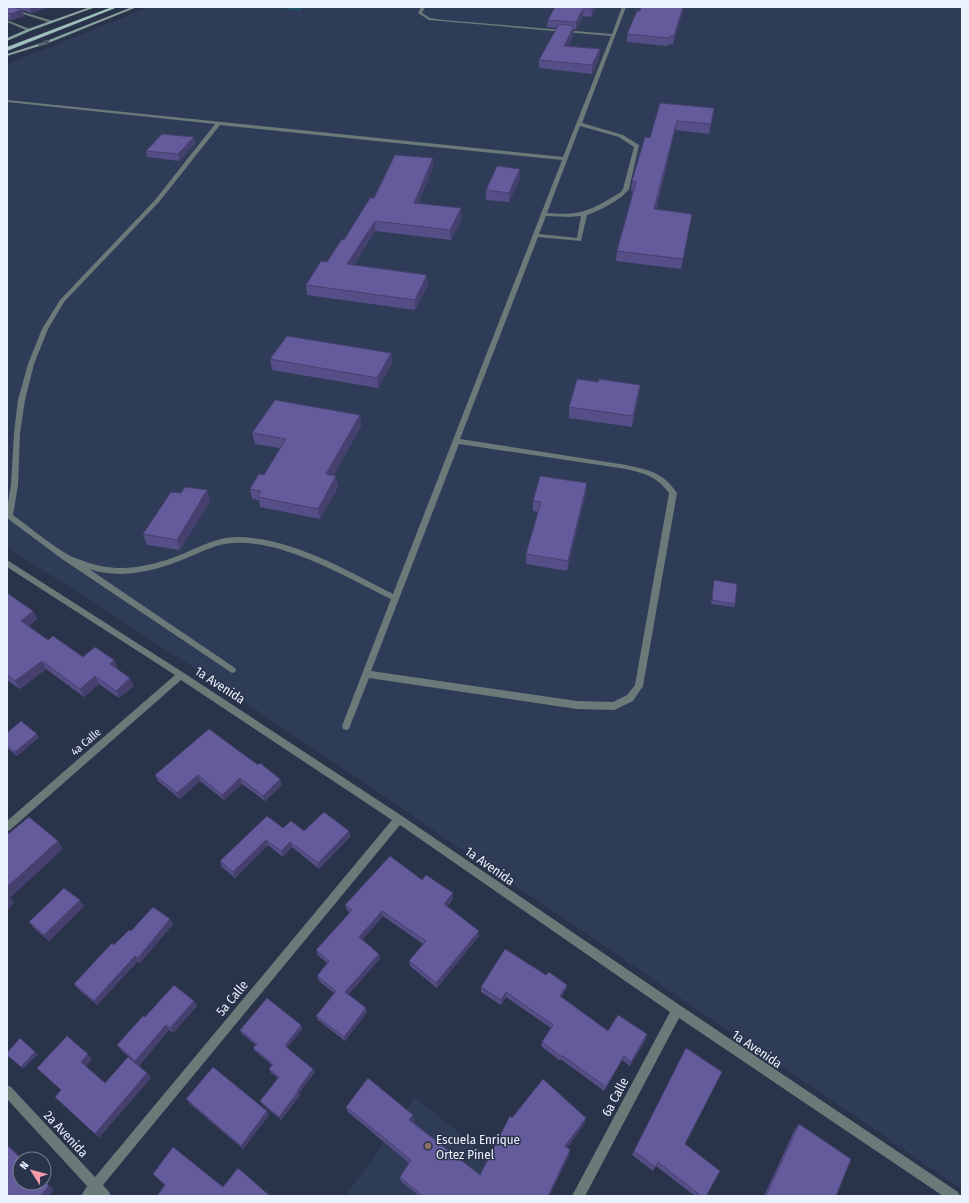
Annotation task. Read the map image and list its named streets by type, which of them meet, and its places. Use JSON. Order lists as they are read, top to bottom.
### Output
{
  "streets": {
    "street": [
      "1a Avenida",
      "4a Calle",
      "5a Calle",
      "6a Calle",
      "2a Avenida"
    ]
  },
  "crossings": [
    ["1a Avenida", "4a Calle"],
    ["1a Avenida", "5a Calle"],
    ["1a Avenida", "6a Calle"],
    ["5a Calle", "2a Avenida"]
  ],
  "places": ["Escuela Enrique Ortez Pinel"],
  "north": "top left"
}
